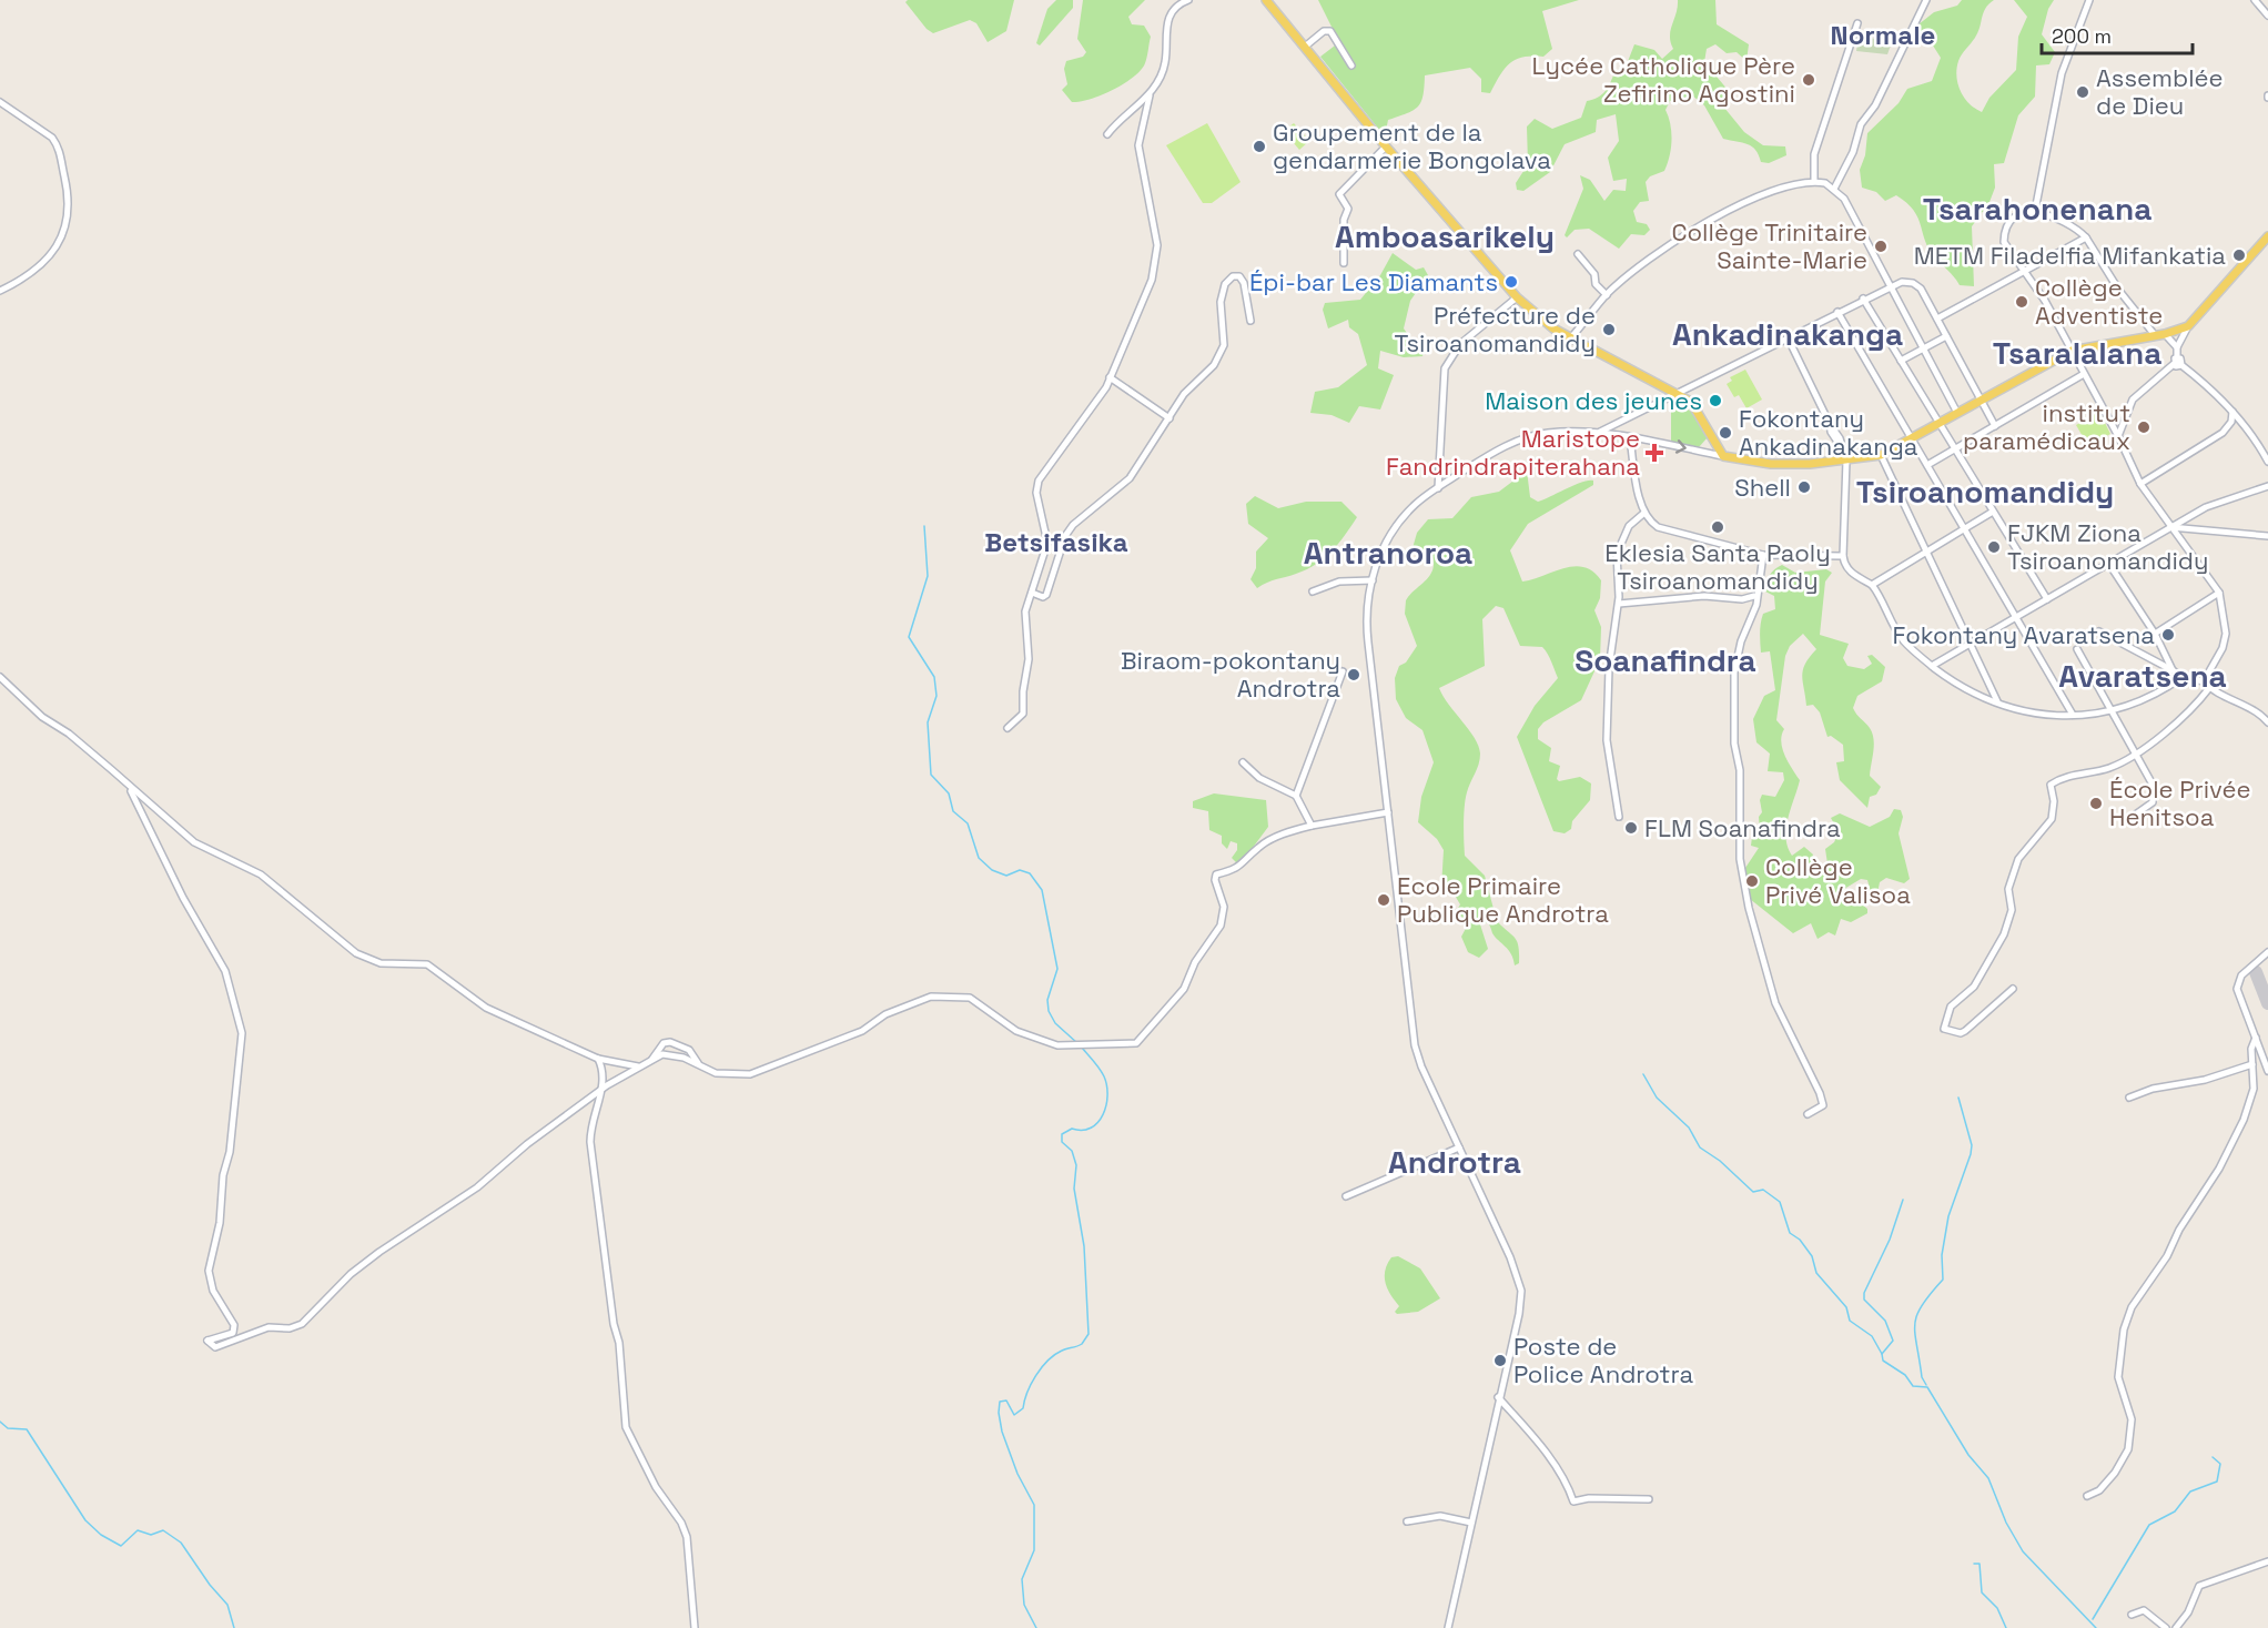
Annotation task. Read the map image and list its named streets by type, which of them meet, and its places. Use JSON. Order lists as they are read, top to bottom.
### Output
{
  "districts": [
    "Normale",
    "Tsarahonenana",
    "Amboasarikely",
    "Ankadinakanga",
    "Tsaralalana",
    "Tsiroanomandidy",
    "Betsifasika",
    "Antranoroa",
    "Soanafindra",
    "Avaratsena",
    "Androtra"
  ],
  "places": {
    "other": [
      "Lycée Catholique Père Zefirino Agostini",
      "Assemblée de Dieu",
      "Groupement de la gendarmerie Bongolava",
      "Collège Trinitaire Sainte-Marie",
      "METM Filadelfia Mifankatia",
      "Épi-bar Les Diamants",
      "Collège Adventiste",
      "Préfecture de Tsiroanomandidy",
      "Maison des jeunes",
      "institut paramédicaux",
      "Fokontany Ankadinakanga",
      "Shell",
      "Eklesia Santa Paoly Tsiroanomandidy",
      "FJKM Ziona Tsiroanomandidy",
      "Fokontany Avaratsena",
      "Biraom-pokontany Androtra",
      "École Privée Henitsoa",
      "FLM Soanafindra",
      "Collège Privé Valisoa",
      "Ecole Primaire Publique Androtra",
      "Poste de Police Androtra"
    ],
    "health": ["Maristope Fandrindrapiterahana"]
  },
  "scale_bar": "200 m"
}
